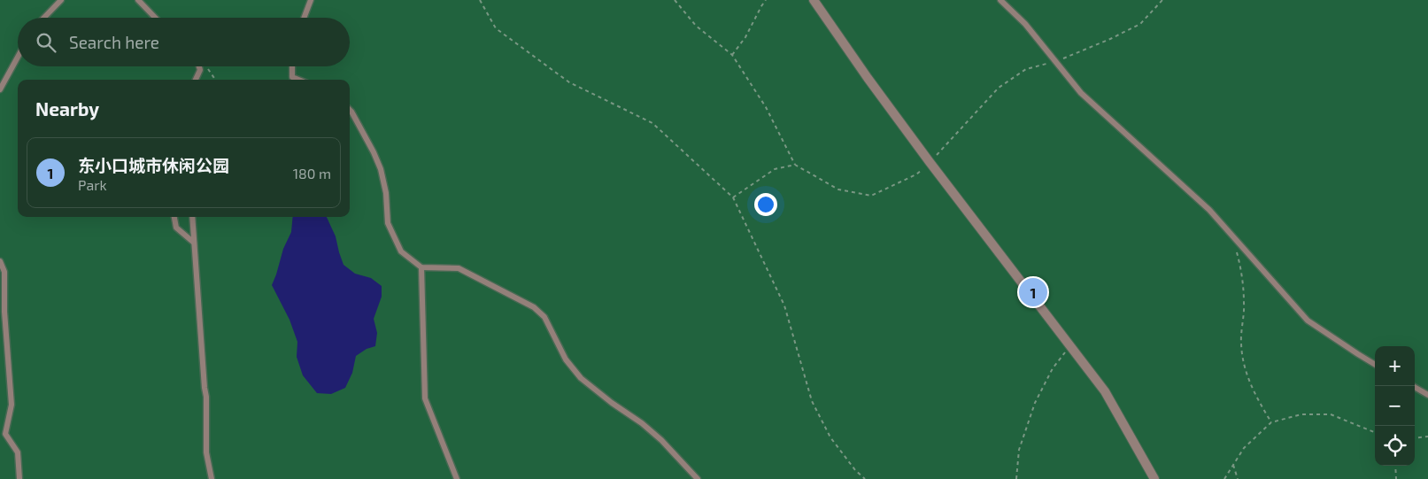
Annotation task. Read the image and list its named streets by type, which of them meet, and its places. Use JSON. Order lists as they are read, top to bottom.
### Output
{
  "page": {
    "search": "Search here",
    "heading": "Nearby",
    "list": [
      {
        "mark": "1",
        "name": "东小口城市休闲公园",
        "note": "Park",
        "value": "180 m"
      }
    ],
    "pins": "1",
    "map_buttons": ["+", "−"]
  }
}
